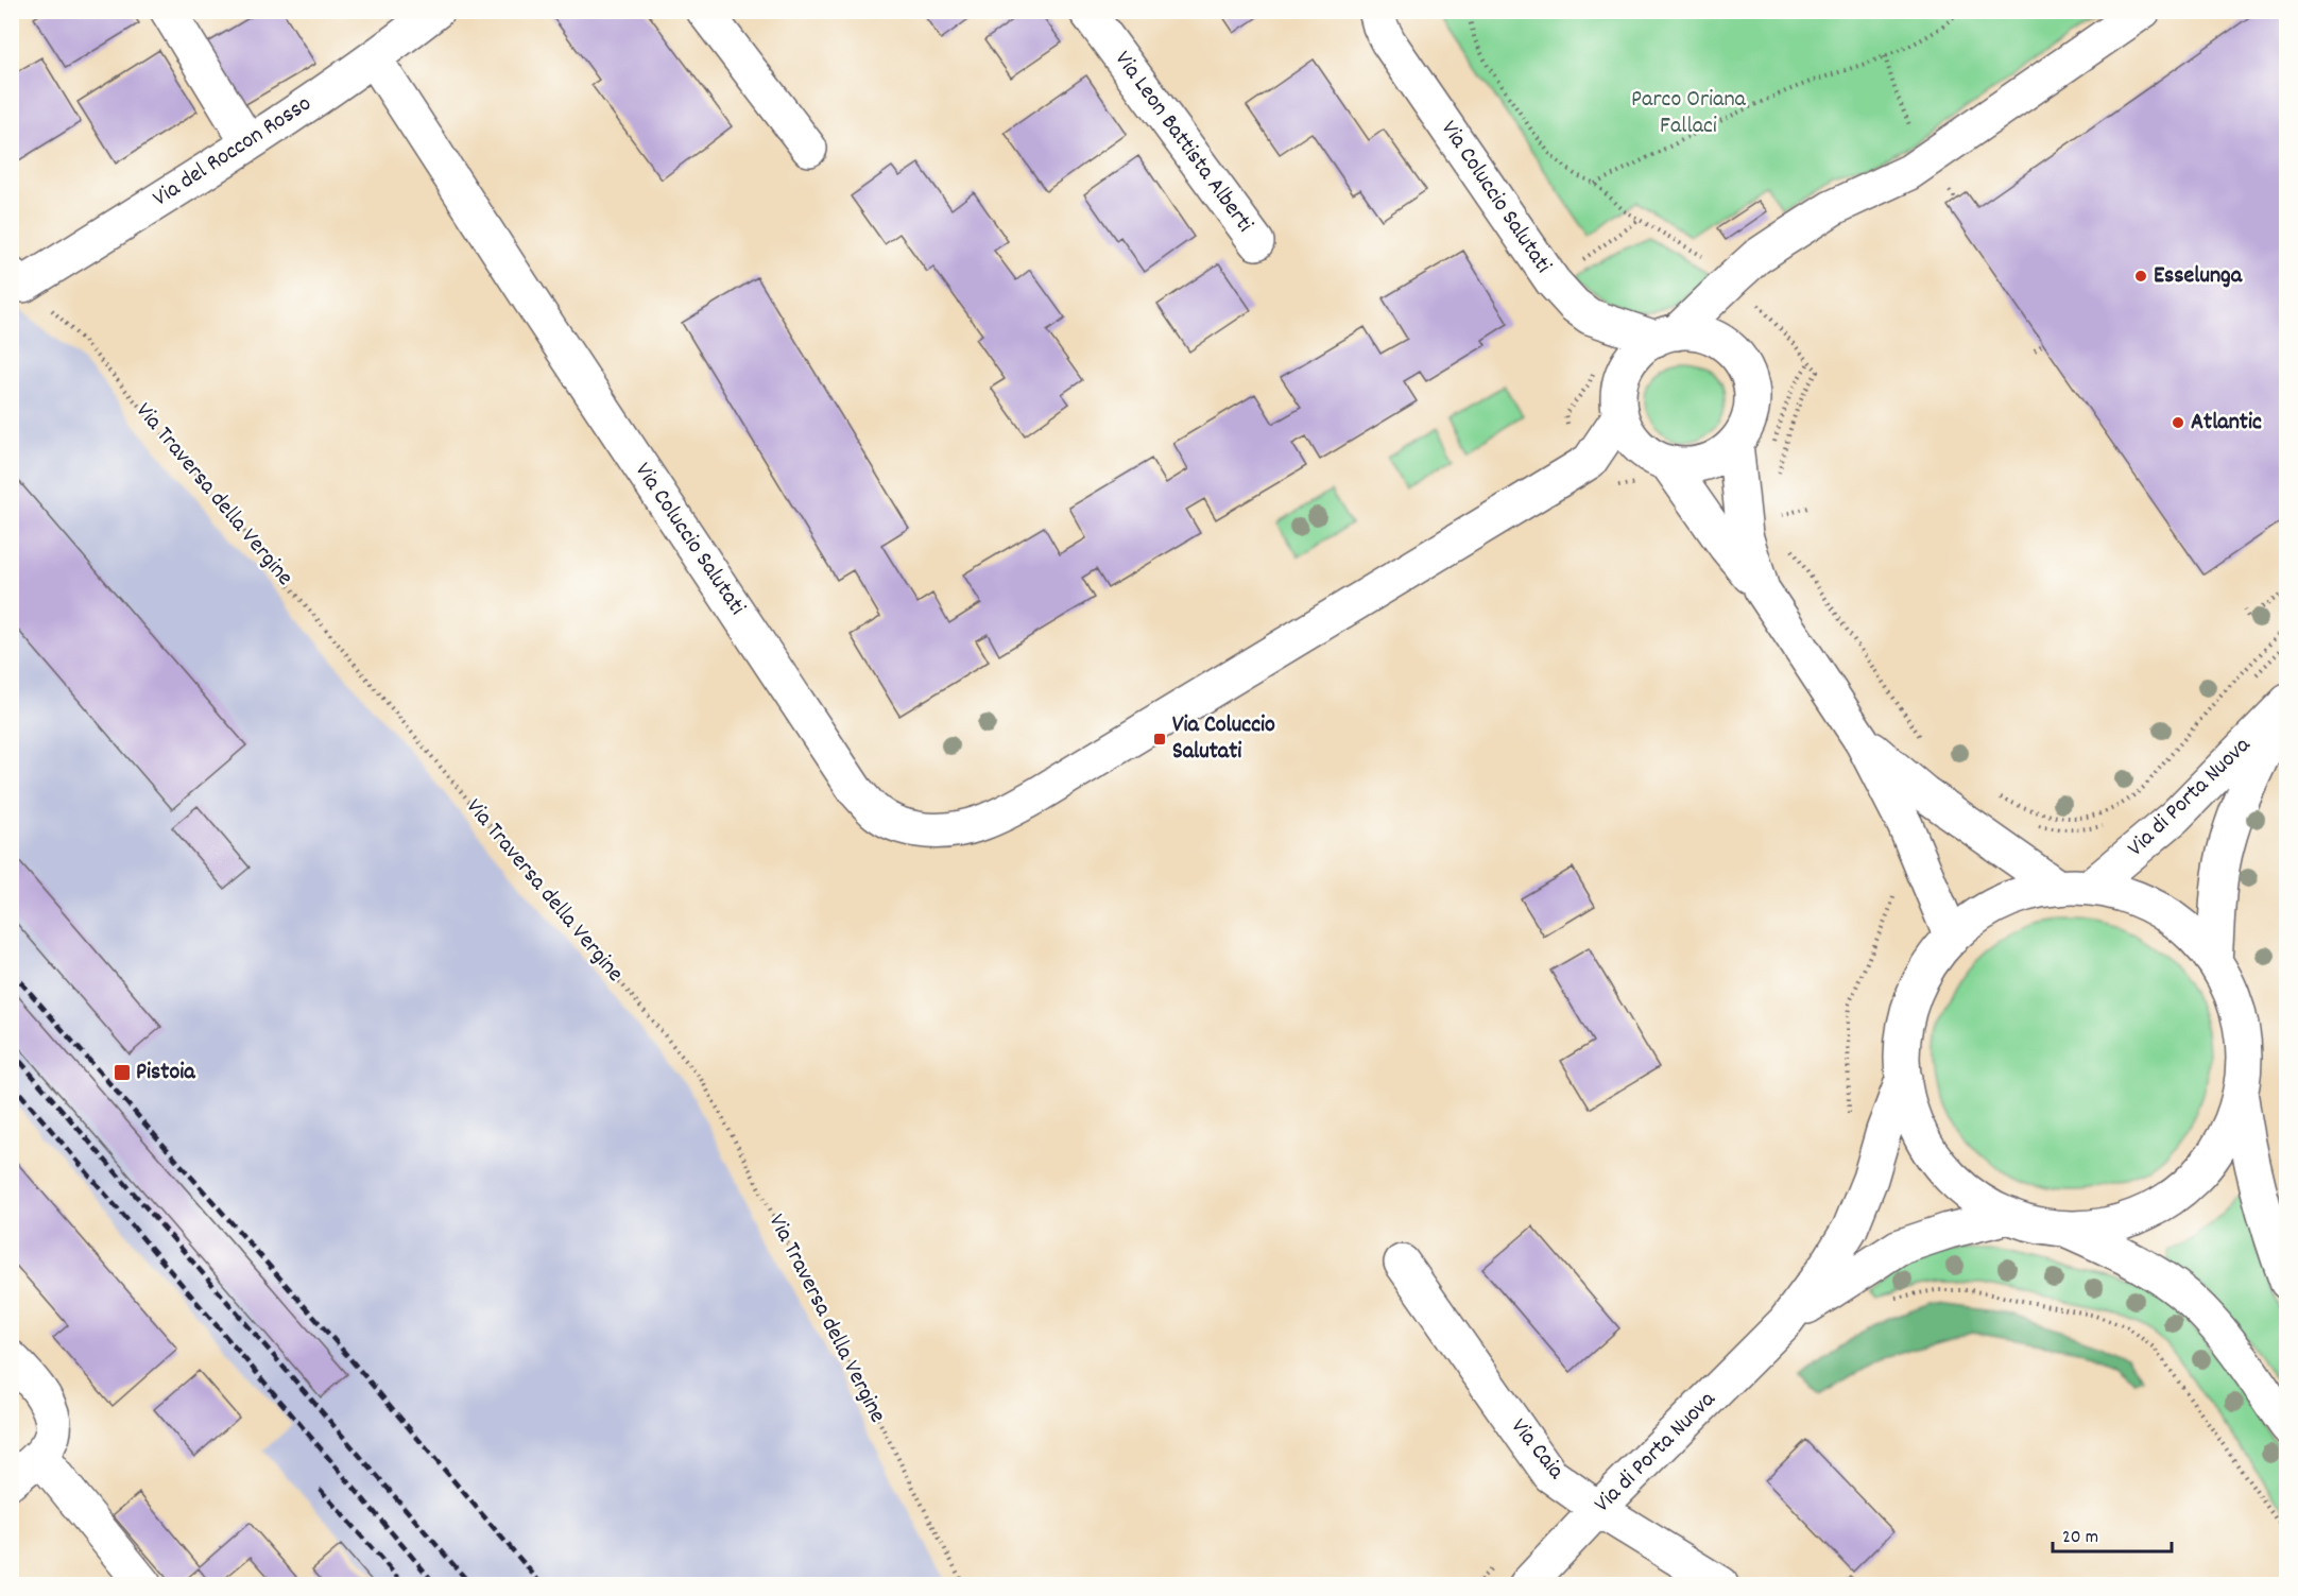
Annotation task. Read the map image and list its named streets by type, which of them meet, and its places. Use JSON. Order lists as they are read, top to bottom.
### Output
{
  "streets": {
    "street": [
      "Via Leon Battista Alberti",
      "Via del Roccon Rosso",
      "Via Coluccio Salutati",
      "Via di Porta Nuova",
      "Via Caia"
    ],
    "path": ["Via Traversa della Vergine"]
  },
  "crossings": [
    ["Via del Roccon Rosso", "Via Coluccio Salutati"],
    ["Via del Roccon Rosso", "Via Traversa della Vergine"],
    ["Via di Porta Nuova", "Via Caia"]
  ],
  "parks": ["Parco Oriana Fallaci"],
  "places": {
    "other": ["Esselunga", "Atlantic"],
    "transit": ["Via Coluccio Salutati", "Pistoia"]
  },
  "scale_bar": "20 m"
}
